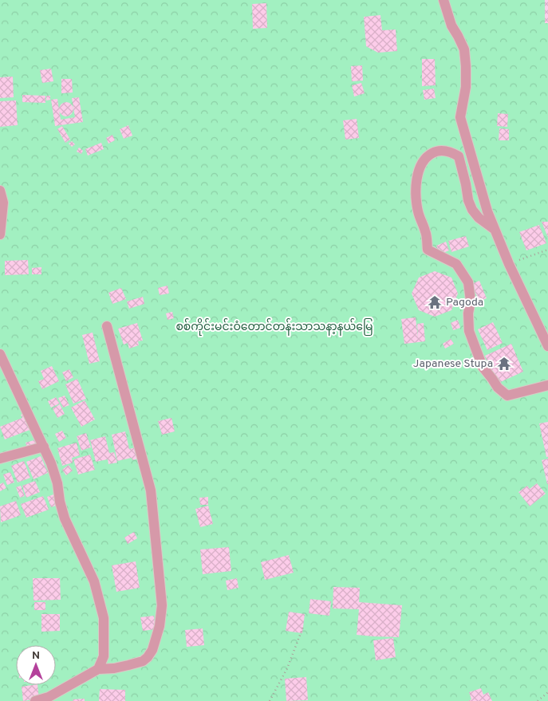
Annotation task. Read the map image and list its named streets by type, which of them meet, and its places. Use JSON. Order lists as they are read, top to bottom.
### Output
{
  "parks": ["စစ်ကိုင်းမင်းဝံတောင်တန်းသာသနာ့နယ်မြေ"],
  "places": {
    "temple": ["Pagoda", "Japanese Stupa"]
  },
  "north": "top"
}
